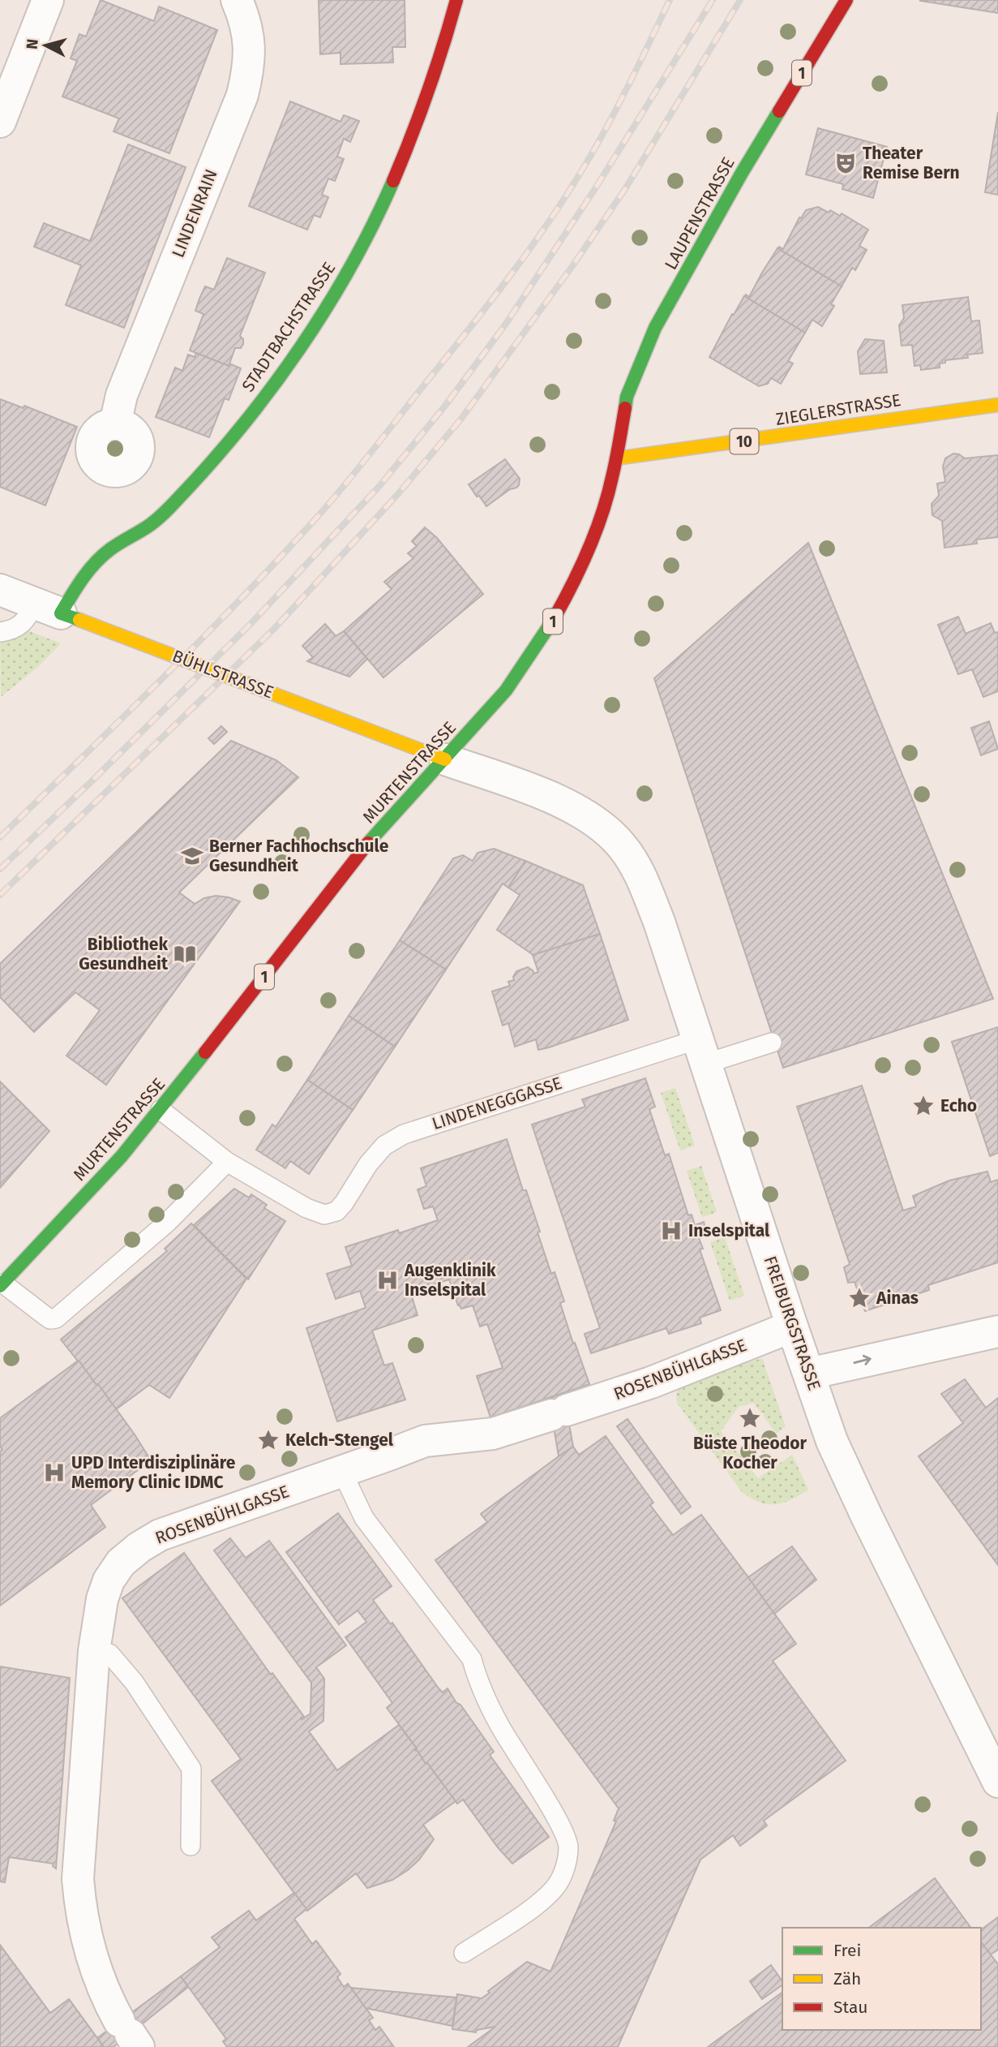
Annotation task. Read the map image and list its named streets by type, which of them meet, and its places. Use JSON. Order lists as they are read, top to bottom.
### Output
{
  "streets": {
    "main road": [
      "1",
      "LAUPENSTRASSE",
      "STADTBACHSTRASSE",
      "ZIEGLERSTRASSE",
      "10",
      "BÜHLSTRASSE",
      "MURTENSTRASSE"
    ],
    "street": ["LINDENRAIN", "FREIBURGSTRASSE", "ROSENBÜHLGASSE"],
    "lane": ["LINDENEGGGASSE"]
  },
  "crossings": [
    ["LAUPENSTRASSE", "ZIEGLERSTRASSE"],
    ["LAUPENSTRASSE", "MURTENSTRASSE"],
    ["STADTBACHSTRASSE", "BÜHLSTRASSE"],
    ["ZIEGLERSTRASSE", "MURTENSTRASSE"],
    ["BÜHLSTRASSE", "MURTENSTRASSE"],
    ["BÜHLSTRASSE", "FREIBURGSTRASSE"],
    ["MURTENSTRASSE", "FREIBURGSTRASSE"],
    ["LINDENEGGGASSE", "FREIBURGSTRASSE"],
    ["FREIBURGSTRASSE", "ROSENBÜHLGASSE"]
  ],
  "places": {
    "theatre": ["Theater Remise Bern"],
    "school or university": ["Berner Fachhochschule Gesundheit"],
    "library": ["Bibliothek Gesundheit"],
    "place": [
      "Echo",
      "Ainas",
      "Büste Theodor Kocher",
      "Kelch-Stengel"
    ],
    "hospital": ["Inselspital", "Augenklinik Inselspital", "UPD Interdisziplinäre Memory Clinic IDMC"]
  },
  "legend": ["Frei", "Zäh", "Stau"],
  "north": "left"
}
